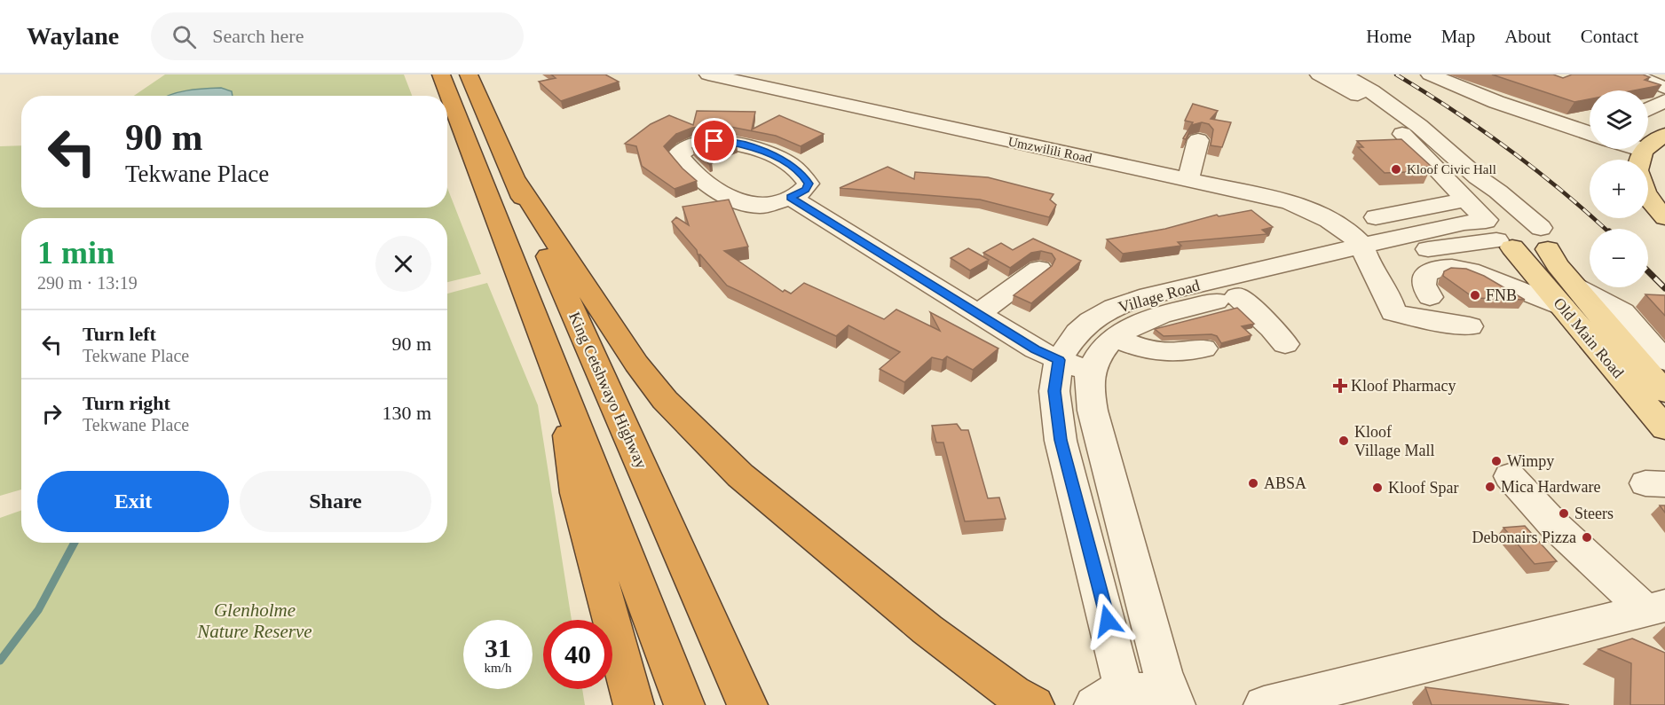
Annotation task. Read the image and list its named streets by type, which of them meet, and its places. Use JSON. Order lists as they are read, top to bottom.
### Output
{
  "streets": {
    "highway": ["King Cetshwayo Highway"],
    "main road": ["Old Main Road"],
    "street": ["Umzwilili Road", "Village Road"]
  },
  "crossings": [
    ["Umzwilili Road", "Village Road"],
    ["Village Road", "Old Main Road"]
  ],
  "parks": ["Glenholme Nature Reserve"],
  "places": {
    "other": [
      "Kloof Civic Hall",
      "FNB",
      "Kloof Village Mall",
      "Wimpy",
      "ABSA",
      "Mica Hardware",
      "Kloof Spar",
      "Steers",
      "Debonairs Pizza"
    ],
    "health": ["Kloof Pharmacy"]
  },
  "page": {
    "header": "Waylane",
    "search": "Search here",
    "nav": [
      "Home",
      "Map",
      "About",
      "Contact"
    ],
    "map_buttons": ["+", "−"],
    "turn": ["90 m", "Tekwane Place"],
    "heading": ["1 min", "290 m · 13:19"],
    "list": [
      {
        "name": "Turn left",
        "note": "Tekwane Place",
        "value": "90 m"
      },
      {
        "name": "Turn right",
        "note": "Tekwane Place",
        "value": "130 m"
      }
    ],
    "buttons": ["Exit", "Share"],
    "speed": "31 km/h",
    "limit": "40"
  }
}
